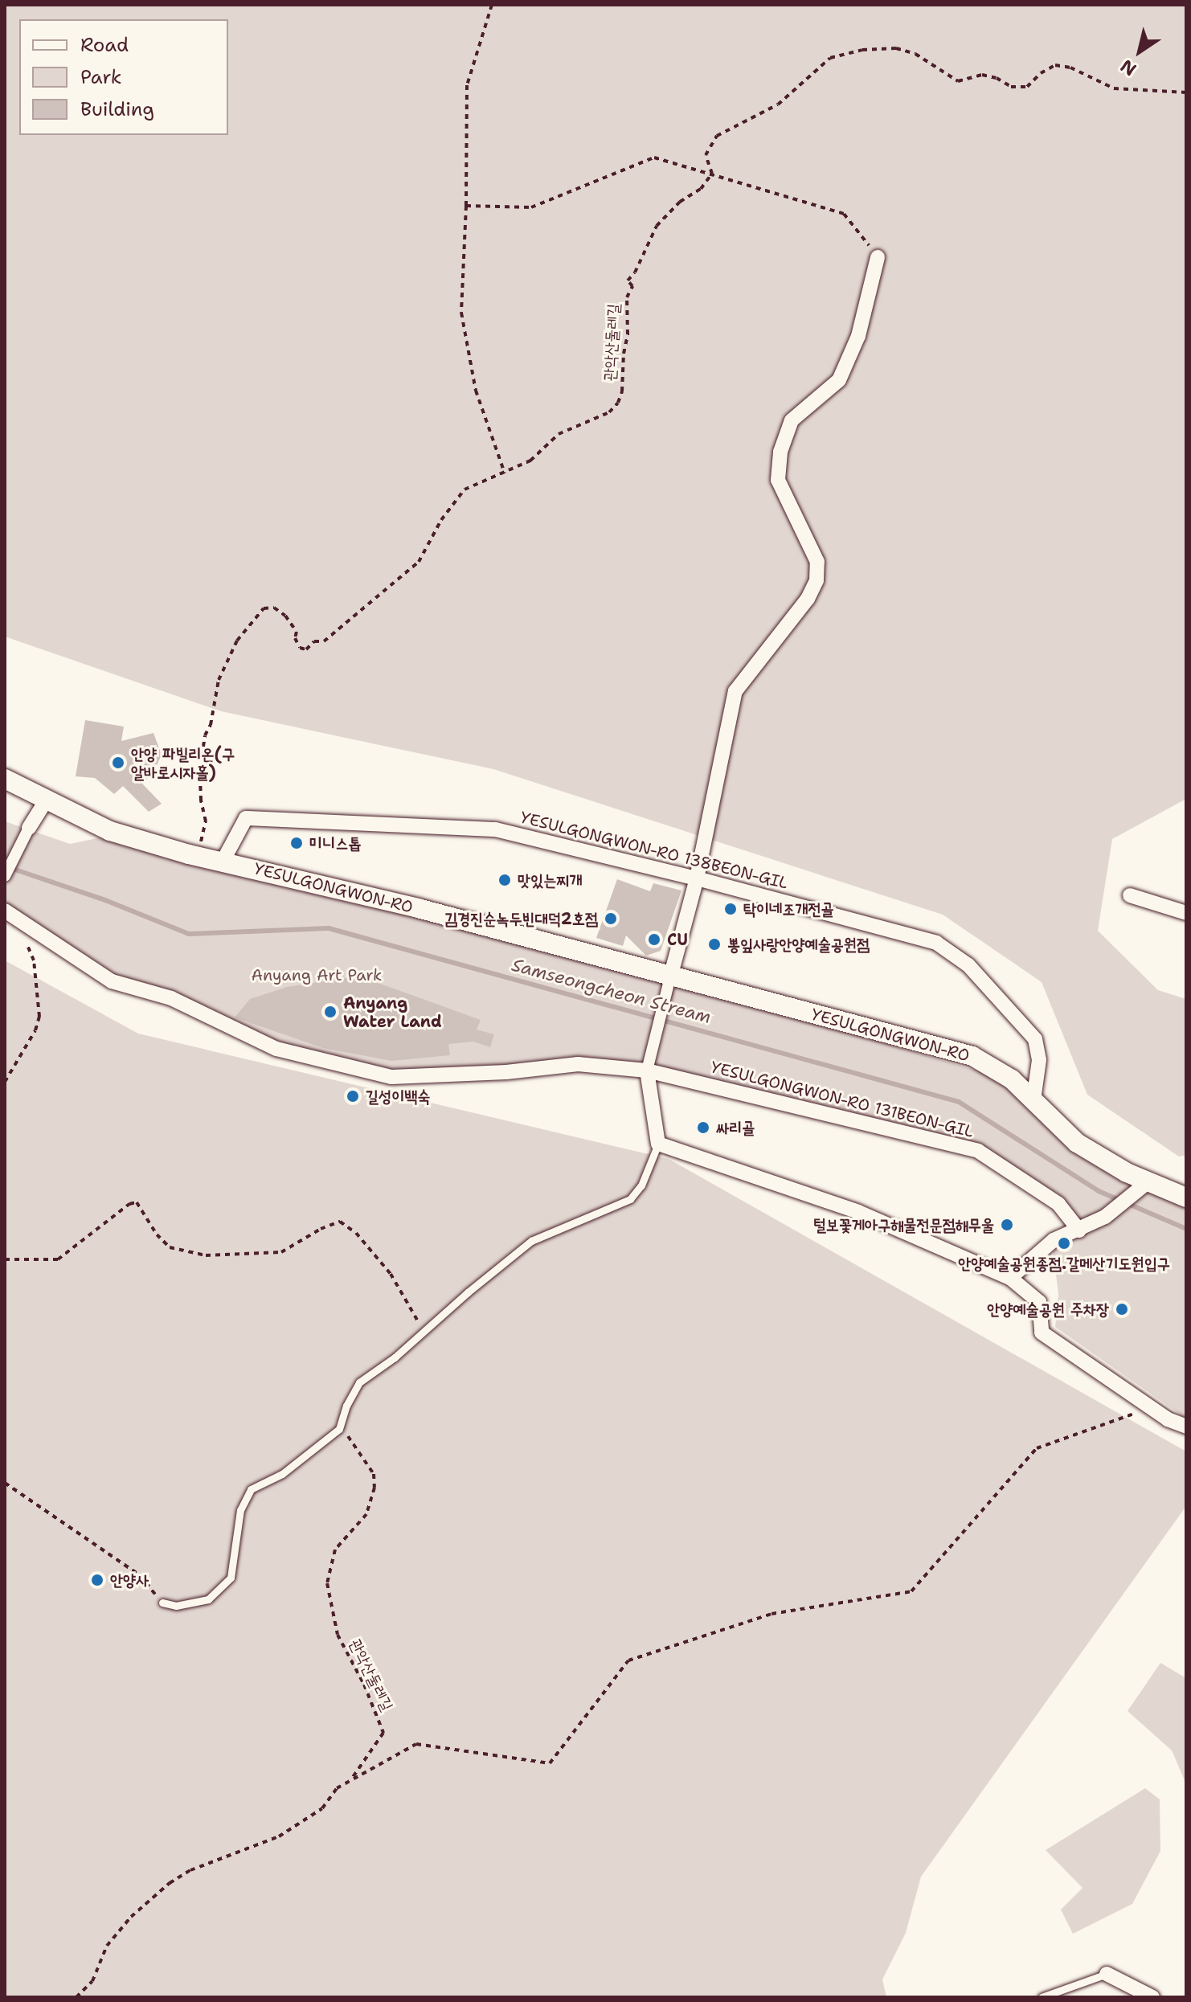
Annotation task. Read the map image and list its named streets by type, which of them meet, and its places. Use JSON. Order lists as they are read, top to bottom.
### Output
{
  "streets": {
    "street": ["YESULGONGWON-RO 138BEON-GIL", "YESULGONGWON-RO", "YESULGONGWON-RO 131BEON-GIL"],
    "path": ["관악산둘레길"]
  },
  "crossings": [
    ["관악산둘레길", "YESULGONGWON-RO"],
    ["YESULGONGWON-RO 138BEON-GIL", "YESULGONGWON-RO"]
  ],
  "water": ["Samseongcheon Stream"],
  "parks": ["Anyang Art Park"],
  "places": [
    "안양 파빌리온(구 알바로시자홀)",
    "미니스톱",
    "맛있는찌개",
    "탁이네조개전골",
    "김경진순녹두빈대덕2호점",
    "CU",
    "뽕잎사랑안양예술공원점",
    "Anyang Water Land",
    "길성이백숙",
    "싸리골",
    "털보꽃게아구해물전문점해무울",
    "안양예술공원종점.갈메산기도원입구",
    "안양예술공원 주차장",
    "안양사"
  ],
  "legend": ["Road", "Park", "Building"],
  "north": "bottom left"
}
